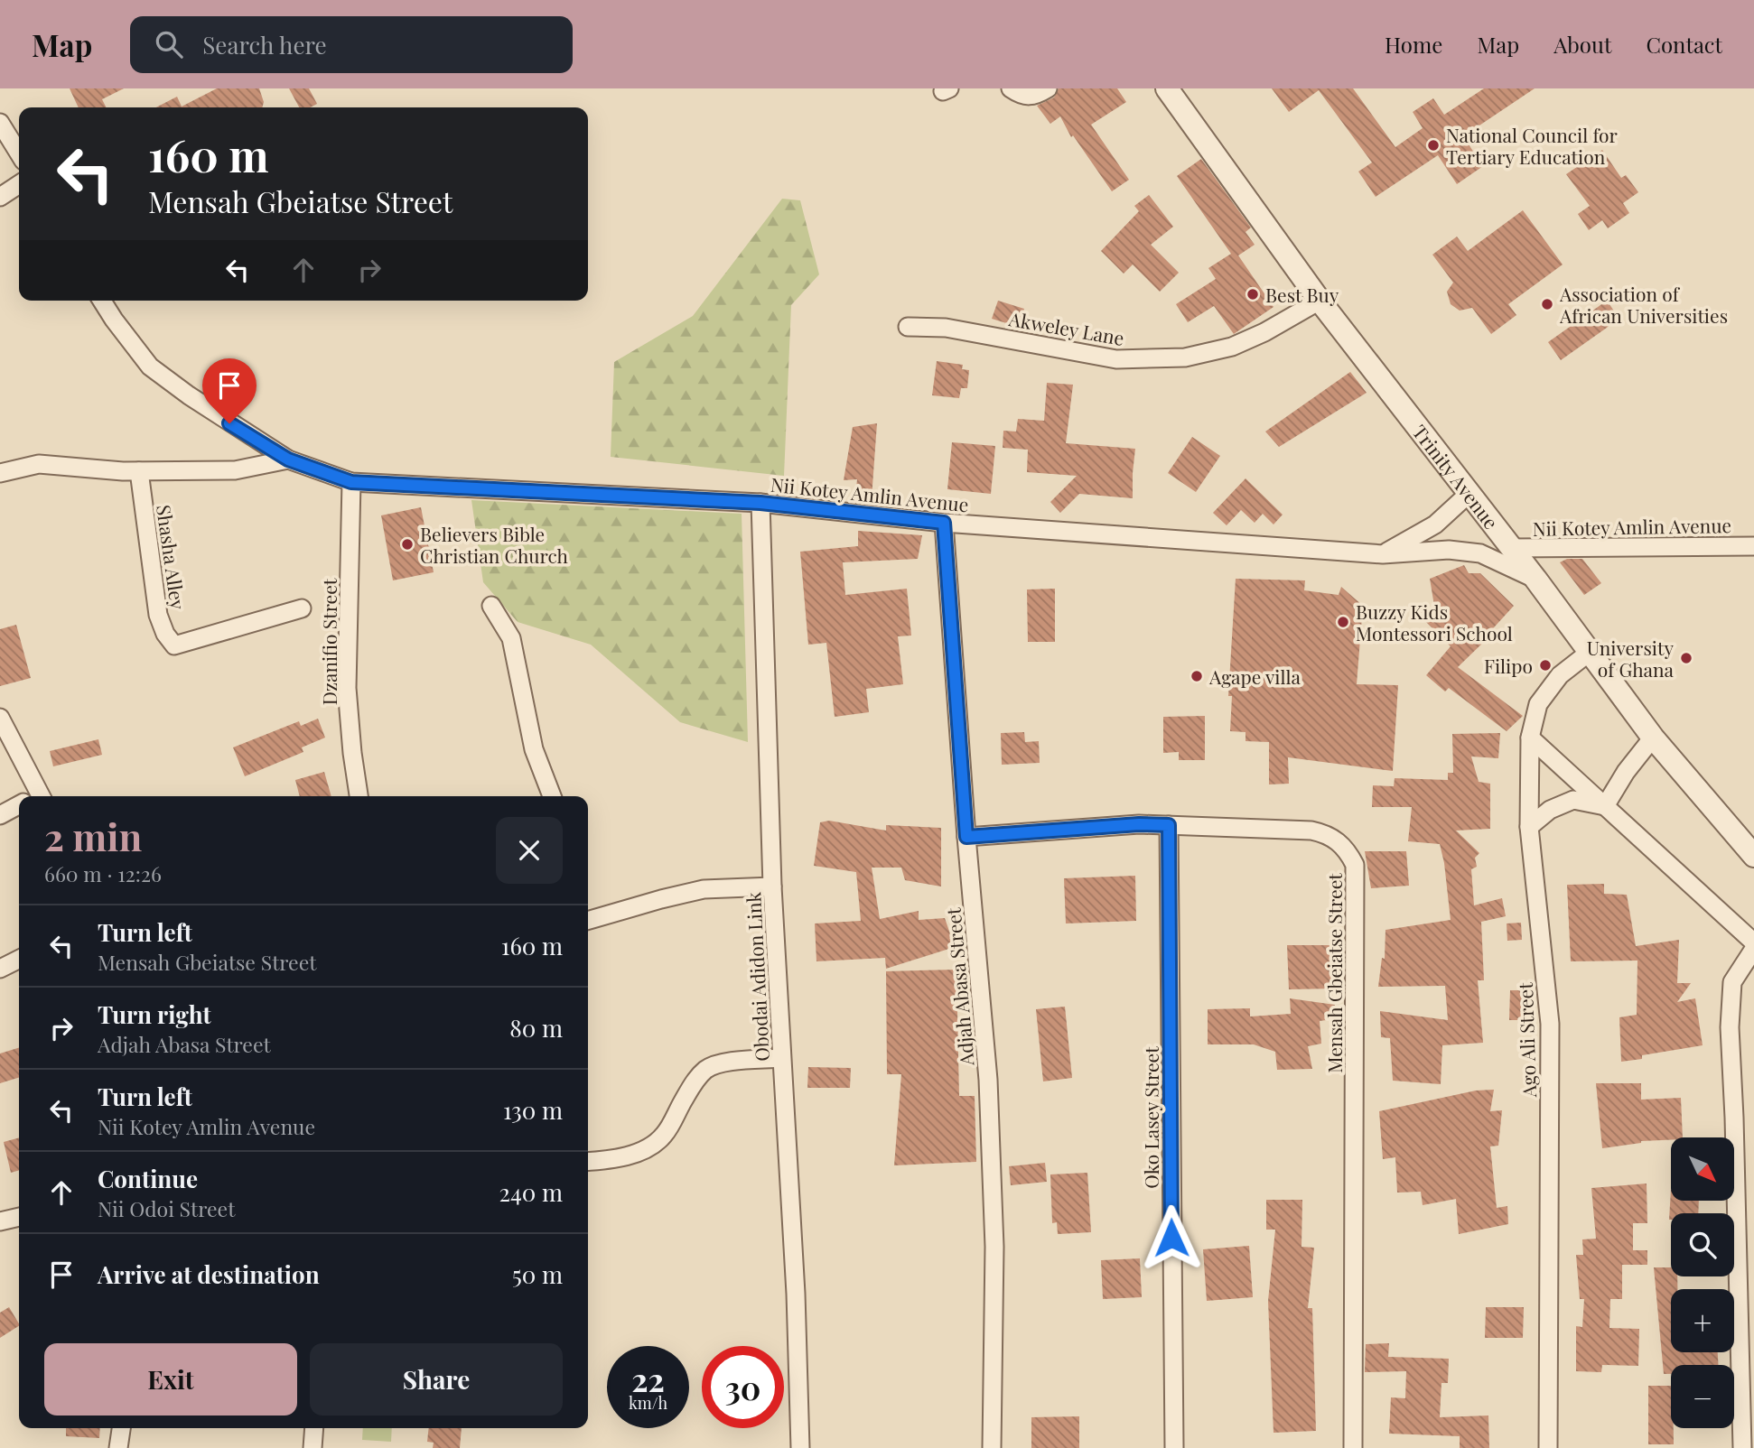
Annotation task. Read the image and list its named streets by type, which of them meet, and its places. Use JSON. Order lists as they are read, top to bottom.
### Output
{
  "streets": {
    "street": [
      "Akweley Lane",
      "Trinity Avenue",
      "Nii Kotey Amlin Avenue",
      "Shasha Alley",
      "Dzanifio Street",
      "Mensah Gbeiatse Street",
      "Obodai Adidon Link",
      "Adjah Abasa Street",
      "Ago Ali Street",
      "Oko Lasey Street"
    ]
  },
  "crossings": [
    ["Akweley Lane", "Trinity Avenue"],
    ["Trinity Avenue", "Nii Kotey Amlin Avenue"],
    ["Trinity Avenue", "Ago Ali Street"],
    ["Nii Kotey Amlin Avenue", "Dzanifio Street"],
    ["Nii Kotey Amlin Avenue", "Obodai Adidon Link"],
    ["Nii Kotey Amlin Avenue", "Adjah Abasa Street"],
    ["Mensah Gbeiatse Street", "Adjah Abasa Street"],
    ["Mensah Gbeiatse Street", "Oko Lasey Street"]
  ],
  "places": [
    "National Council for Tertiary Education",
    "Best Buy",
    "Association of African Universities",
    "Believers Bible Christian Church",
    "Buzzy Kids Montessori School",
    "University of Ghana",
    "Filipo",
    "Agape villa"
  ],
  "north": "bottom right",
  "page": {
    "header": "Map",
    "search": "Search here",
    "nav": [
      "Home",
      "Map",
      "About",
      "Contact"
    ],
    "turn": ["160 m", "Mensah Gbeiatse Street"],
    "heading": ["2 min", "660 m · 12:26"],
    "list": [
      {
        "name": "Turn left",
        "note": "Mensah Gbeiatse Street",
        "value": "160 m"
      },
      {
        "name": "Turn right",
        "note": "Adjah Abasa Street",
        "value": "80 m"
      },
      {
        "name": "Turn left",
        "note": "Nii Kotey Amlin Avenue",
        "value": "130 m"
      },
      {
        "name": "Continue",
        "note": "Nii Odoi Street",
        "value": "240 m"
      },
      {
        "name": "Arrive at destination",
        "value": "50 m"
      }
    ],
    "map_buttons": ["+", "−"],
    "buttons": ["Exit", "Share"],
    "speed": "22 km/h",
    "limit": "30"
  }
}
